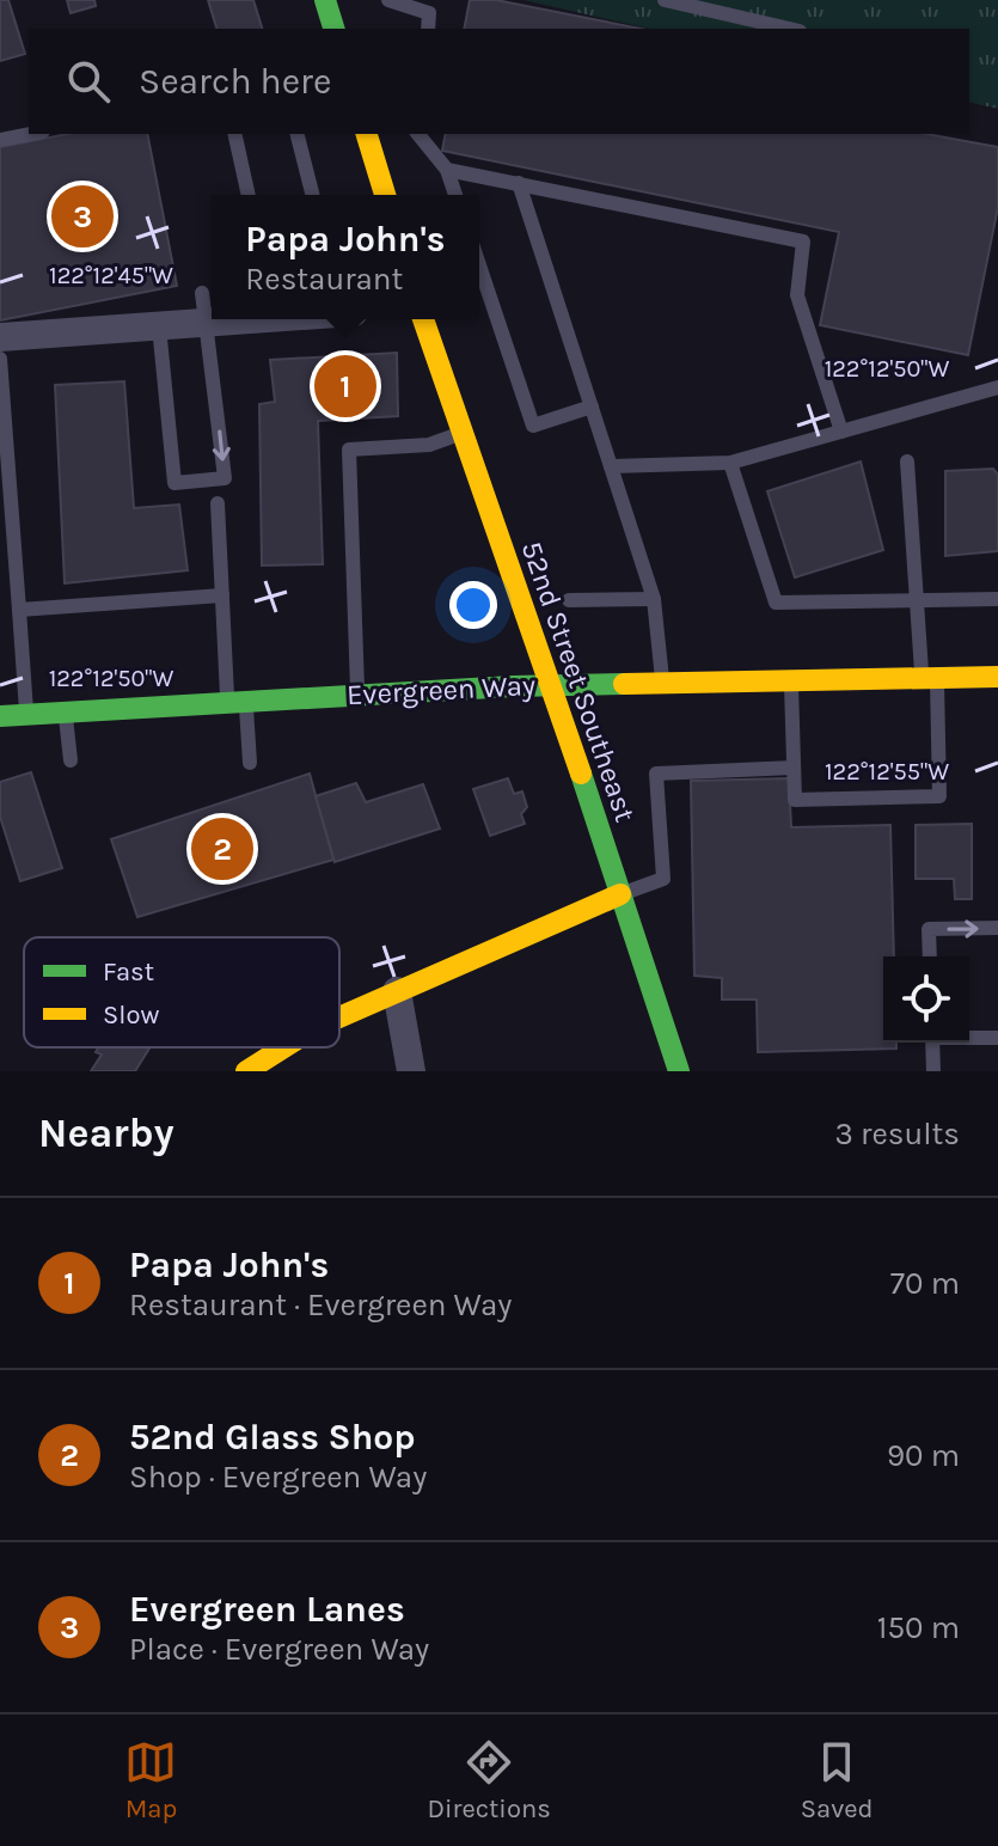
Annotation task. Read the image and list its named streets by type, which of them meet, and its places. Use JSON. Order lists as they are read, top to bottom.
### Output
{
  "streets": {
    "street": ["52nd Street Southeast", "Evergreen Way"]
  },
  "crossings": [
    ["52nd Street Southeast", "Evergreen Way"]
  ],
  "legend": ["Fast", "Slow"],
  "page": {
    "search": "Search here",
    "pins": ["3", "1", "2"],
    "popup": ["Papa John's", "Restaurant"],
    "heading": ["Nearby", "3 results"],
    "list": [
      {
        "mark": "1",
        "name": "Papa John's",
        "note": "Restaurant · Evergreen Way",
        "value": "70 m"
      },
      {
        "mark": "2",
        "name": "52nd Glass Shop",
        "note": "Shop · Evergreen Way",
        "value": "90 m"
      },
      {
        "mark": "3",
        "name": "Evergreen Lanes",
        "note": "Place · Evergreen Way",
        "value": "150 m"
      }
    ],
    "nav": ["Map", "Directions", "Saved"]
  },
  "coordinates": ["122°12'45\"W", "122°12'50\"W", "122°12'55\"W"]
}
